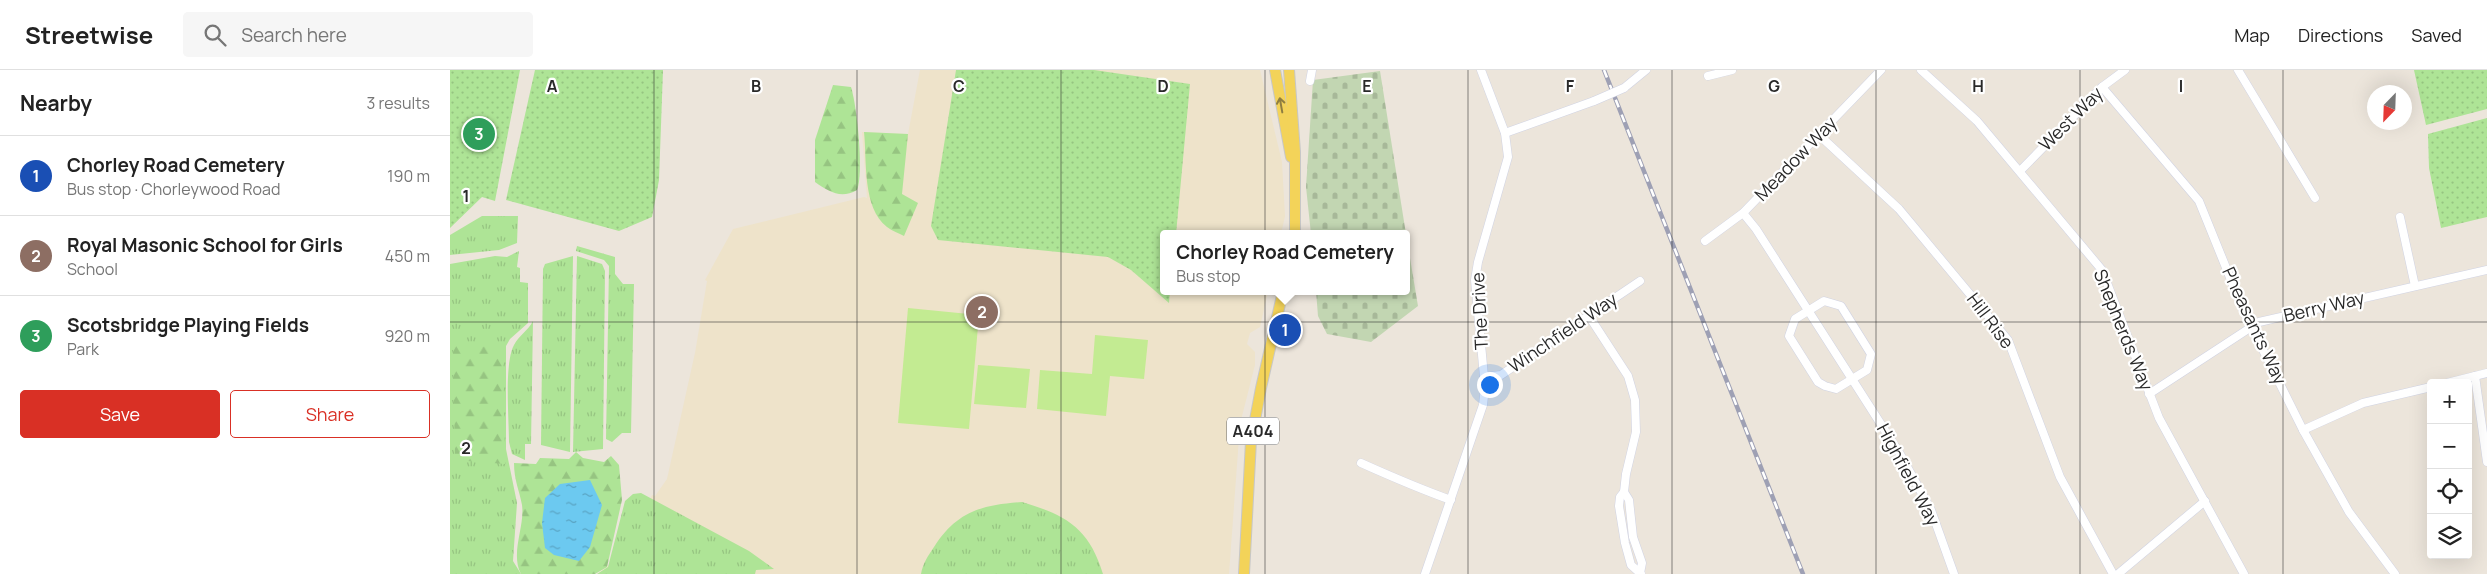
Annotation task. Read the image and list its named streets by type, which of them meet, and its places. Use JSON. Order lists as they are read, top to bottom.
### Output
{
  "streets": {
    "main road": ["A404"],
    "street": [
      "West Way",
      "Meadow Way",
      "Berry Way",
      "The Drive",
      "Hill Rise",
      "Pheasants Way",
      "Shepherds Way",
      "Winchfield Way",
      "Highfield Way"
    ]
  },
  "crossings": [
    ["West Way", "Pheasants Way"],
    ["West Way", "Shepherds Way"],
    ["Meadow Way", "Hill Rise"],
    ["Meadow Way", "Highfield Way"],
    ["Berry Way", "Pheasants Way"],
    ["Berry Way", "Shepherds Way"],
    ["The Drive", "Winchfield Way"]
  ],
  "north": "bottom left",
  "page": {
    "header": "Streetwise",
    "search": "Search here",
    "nav": ["Map", "Directions", "Saved"],
    "heading": ["Nearby", "3 results"],
    "pins": ["3", "2", "1"],
    "list": [
      {
        "mark": "1",
        "name": "Chorley Road Cemetery",
        "note": "Bus stop · Chorleywood Road",
        "value": "190 m"
      },
      {
        "mark": "2",
        "name": "Royal Masonic School for Girls",
        "note": "School",
        "value": "450 m"
      },
      {
        "mark": "3",
        "name": "Scotsbridge Playing Fields",
        "note": "Park",
        "value": "920 m"
      }
    ],
    "popup": ["Chorley Road Cemetery", "Bus stop"],
    "buttons": ["Save", "Share"],
    "map_buttons": ["+", "−"]
  },
  "grid": {
    "columns": [
      "A",
      "B",
      "C",
      "D",
      "E",
      "F",
      "G",
      "H",
      "I"
    ],
    "rows": ["1", "2"]
  }
}
